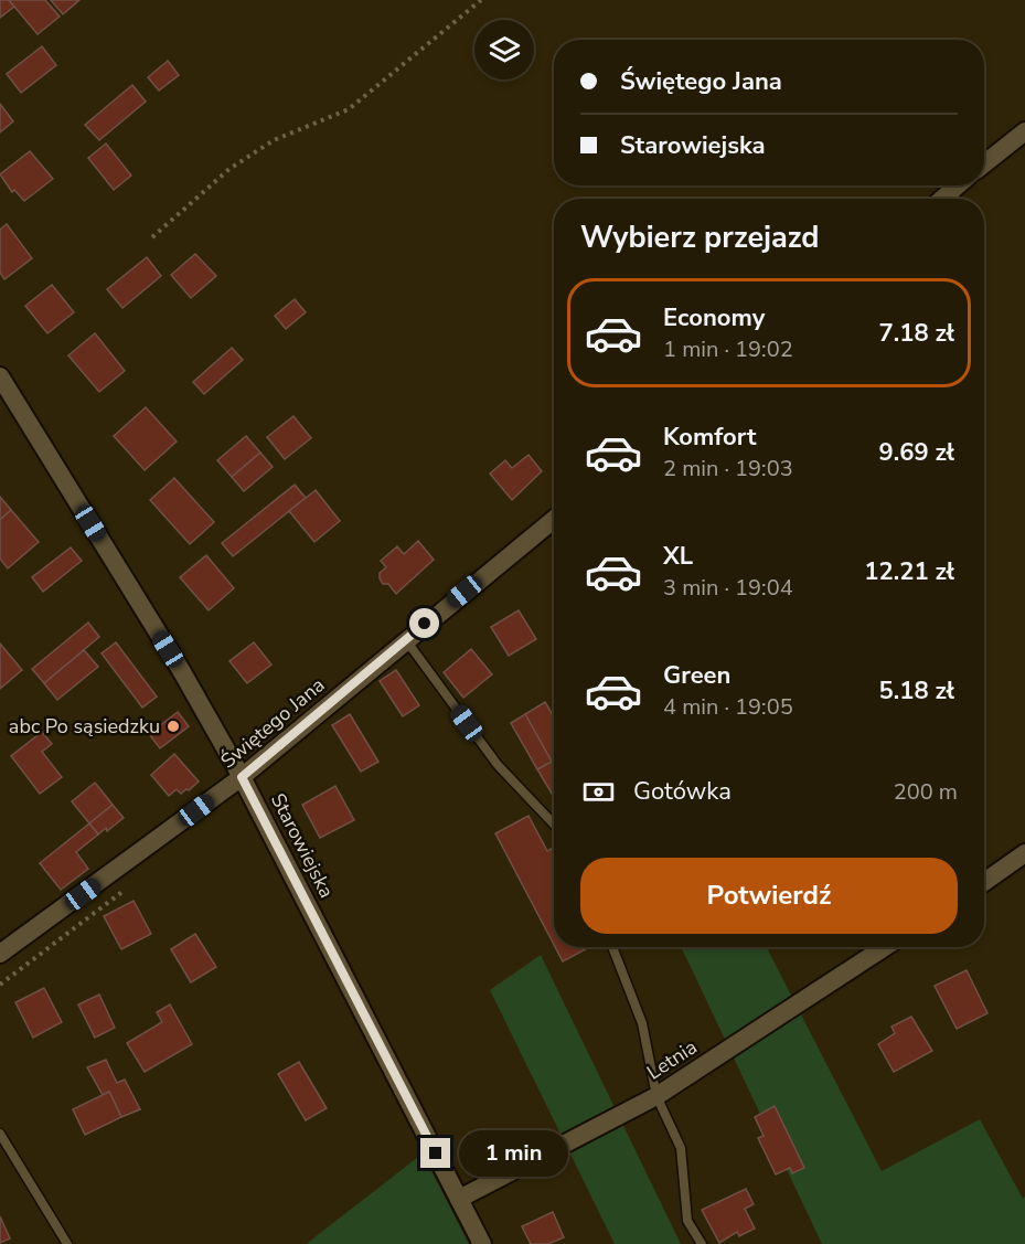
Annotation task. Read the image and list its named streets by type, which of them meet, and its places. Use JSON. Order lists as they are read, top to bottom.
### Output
{
  "streets": {
    "street": ["Świętego Jana", "Starowiejska", "Letnia"]
  },
  "crossings": [
    ["Świętego Jana", "Starowiejska"],
    ["Starowiejska", "Letnia"]
  ],
  "places": ["abc Po sąsiedzku"],
  "page": {
    "banner": ["Świętego Jana", "Starowiejska"],
    "heading": "Wybierz przejazd",
    "list": [
      {
        "name": "Economy",
        "note": "1 min · 19:02",
        "value": "7.18 zł"
      },
      {
        "name": "Komfort",
        "note": "2 min · 19:03",
        "value": "9.69 zł"
      },
      {
        "name": "XL",
        "note": "3 min · 19:04",
        "value": "12.21 zł"
      },
      {
        "name": "Green",
        "note": "4 min · 19:05",
        "value": "5.18 zł"
      }
    ],
    "pay": ["Gotówka", "200 m"],
    "buttons": "Potwierdź",
    "bubble": "1 min"
  }
}
